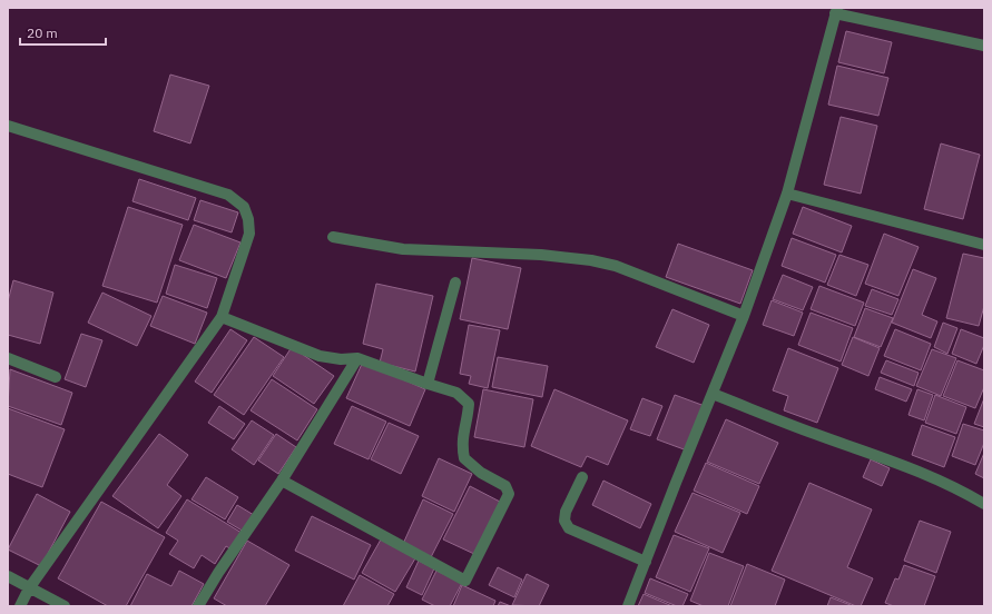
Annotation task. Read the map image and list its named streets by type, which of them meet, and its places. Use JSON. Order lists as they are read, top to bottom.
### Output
{
  "scale_bar": "20 m"
}
